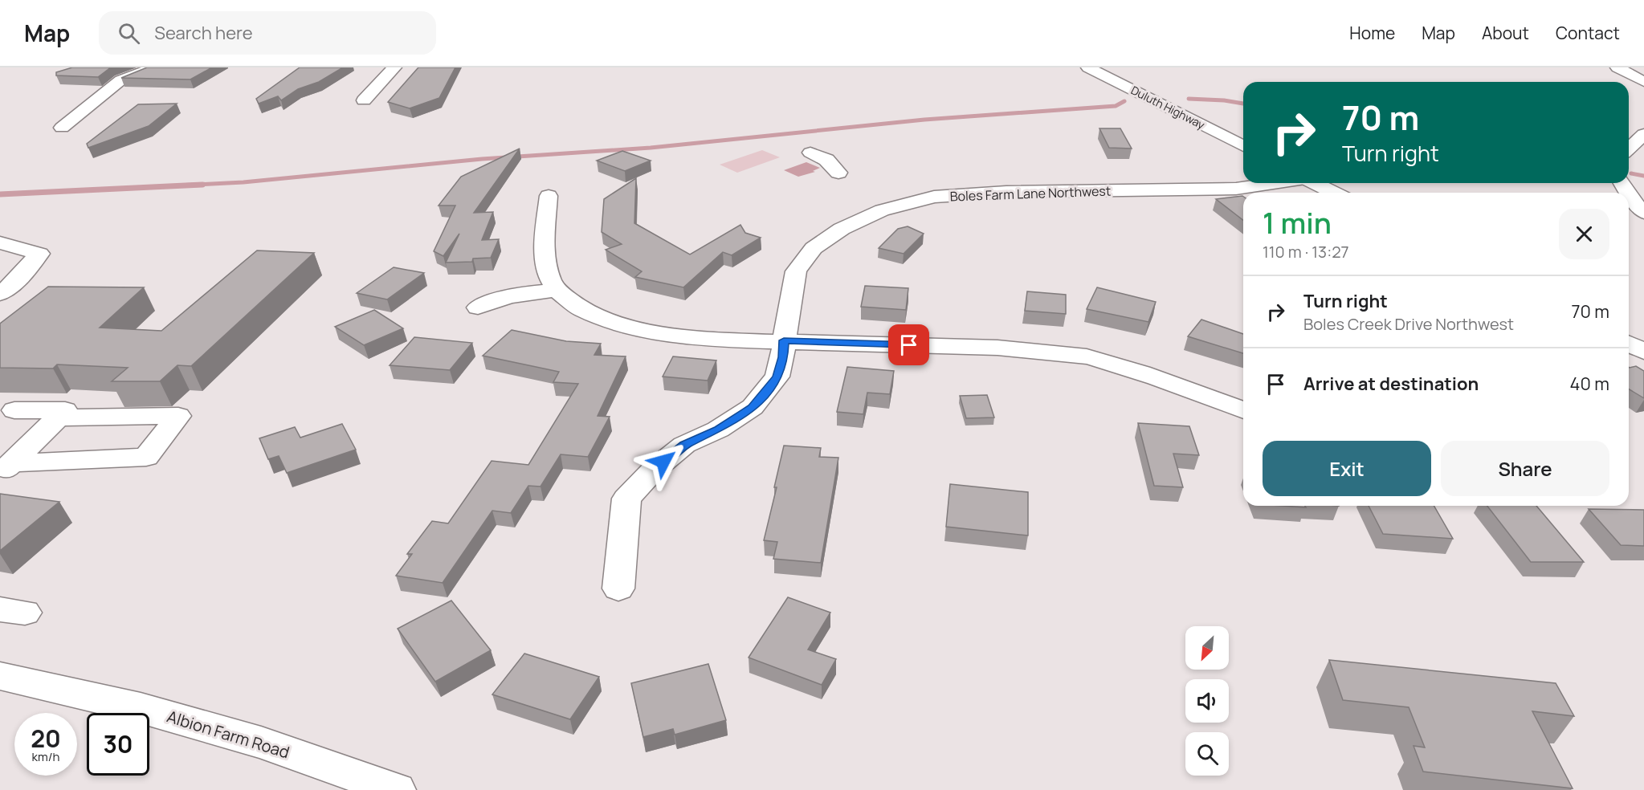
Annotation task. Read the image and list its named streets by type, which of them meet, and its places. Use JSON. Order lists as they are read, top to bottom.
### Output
{
  "streets": {
    "street": ["Duluth Highway", "Boles Farm Lane Northwest", "Albion Farm Road"]
  },
  "north": "bottom left",
  "page": {
    "header": "Map",
    "search": "Search here",
    "nav": [
      "Home",
      "Map",
      "About",
      "Contact"
    ],
    "turn": ["70 m", "Turn right"],
    "heading": ["1 min", "110 m · 13:27"],
    "list": [
      {
        "name": "Turn right",
        "note": "Boles Creek Drive Northwest",
        "value": "70 m"
      },
      {
        "name": "Arrive at destination",
        "value": "40 m"
      }
    ],
    "buttons": ["Exit", "Share"],
    "speed": "20 km/h",
    "limit": "30"
  }
}
